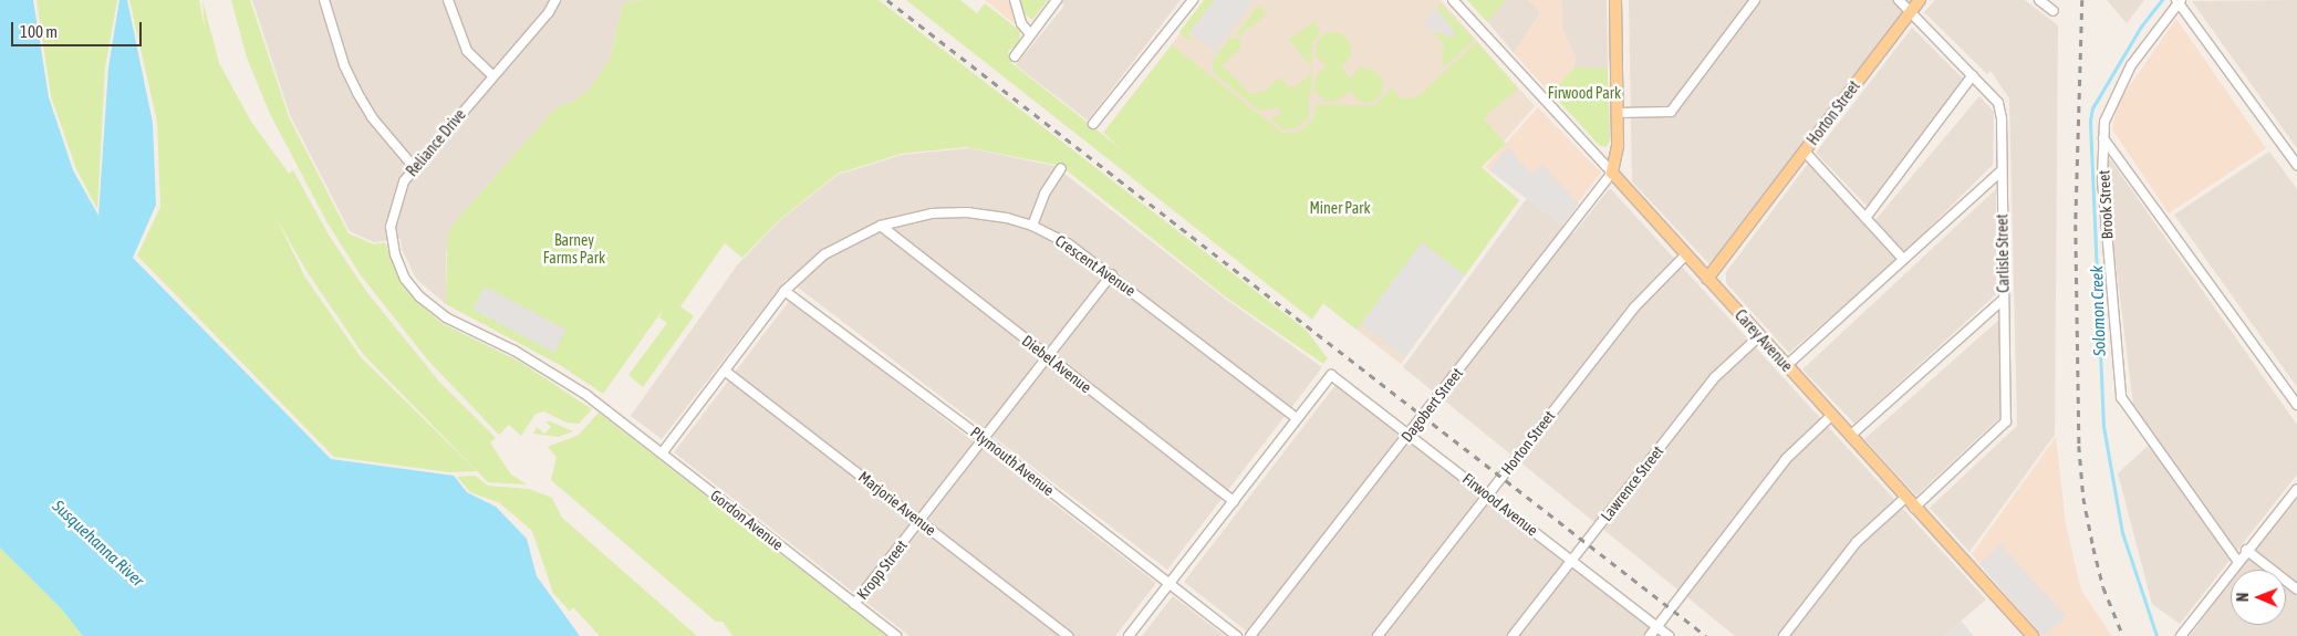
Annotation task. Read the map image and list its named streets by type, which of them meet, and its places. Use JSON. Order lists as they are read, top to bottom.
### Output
{
  "streets": {
    "main road": ["Horton Street", "Carey Avenue"],
    "street": [
      "Reliance Drive",
      "Brook Street",
      "Carlisle Street",
      "Crescent Avenue",
      "Diebel Avenue",
      "Dagobert Street",
      "Plymouth Avenue",
      "Lawrence Street",
      "Marjorie Avenue",
      "Firwood Avenue",
      "Gordon Avenue",
      "Kropp Street"
    ]
  },
  "crossings": [
    ["Horton Street", "Carlisle Street"],
    ["Horton Street", "Carey Avenue"],
    ["Horton Street", "Firwood Avenue"],
    ["Reliance Drive", "Gordon Avenue"],
    ["Carlisle Street", "Carey Avenue"],
    ["Crescent Avenue", "Diebel Avenue"],
    ["Crescent Avenue", "Plymouth Avenue"],
    ["Crescent Avenue", "Marjorie Avenue"],
    ["Crescent Avenue", "Firwood Avenue"],
    ["Crescent Avenue", "Gordon Avenue"],
    ["Crescent Avenue", "Kropp Street"],
    ["Carey Avenue", "Dagobert Street"],
    ["Carey Avenue", "Lawrence Street"],
    ["Diebel Avenue", "Kropp Street"],
    ["Dagobert Street", "Firwood Avenue"],
    ["Plymouth Avenue", "Kropp Street"],
    ["Lawrence Street", "Firwood Avenue"],
    ["Marjorie Avenue", "Kropp Street"],
    ["Gordon Avenue", "Kropp Street"]
  ],
  "water": ["Solomon Creek", "Susquehanna River"],
  "parks": ["Firwood Park", "Miner Park", "Barney Farms Park"],
  "scale_bar": "100 m",
  "north": "left"
}
